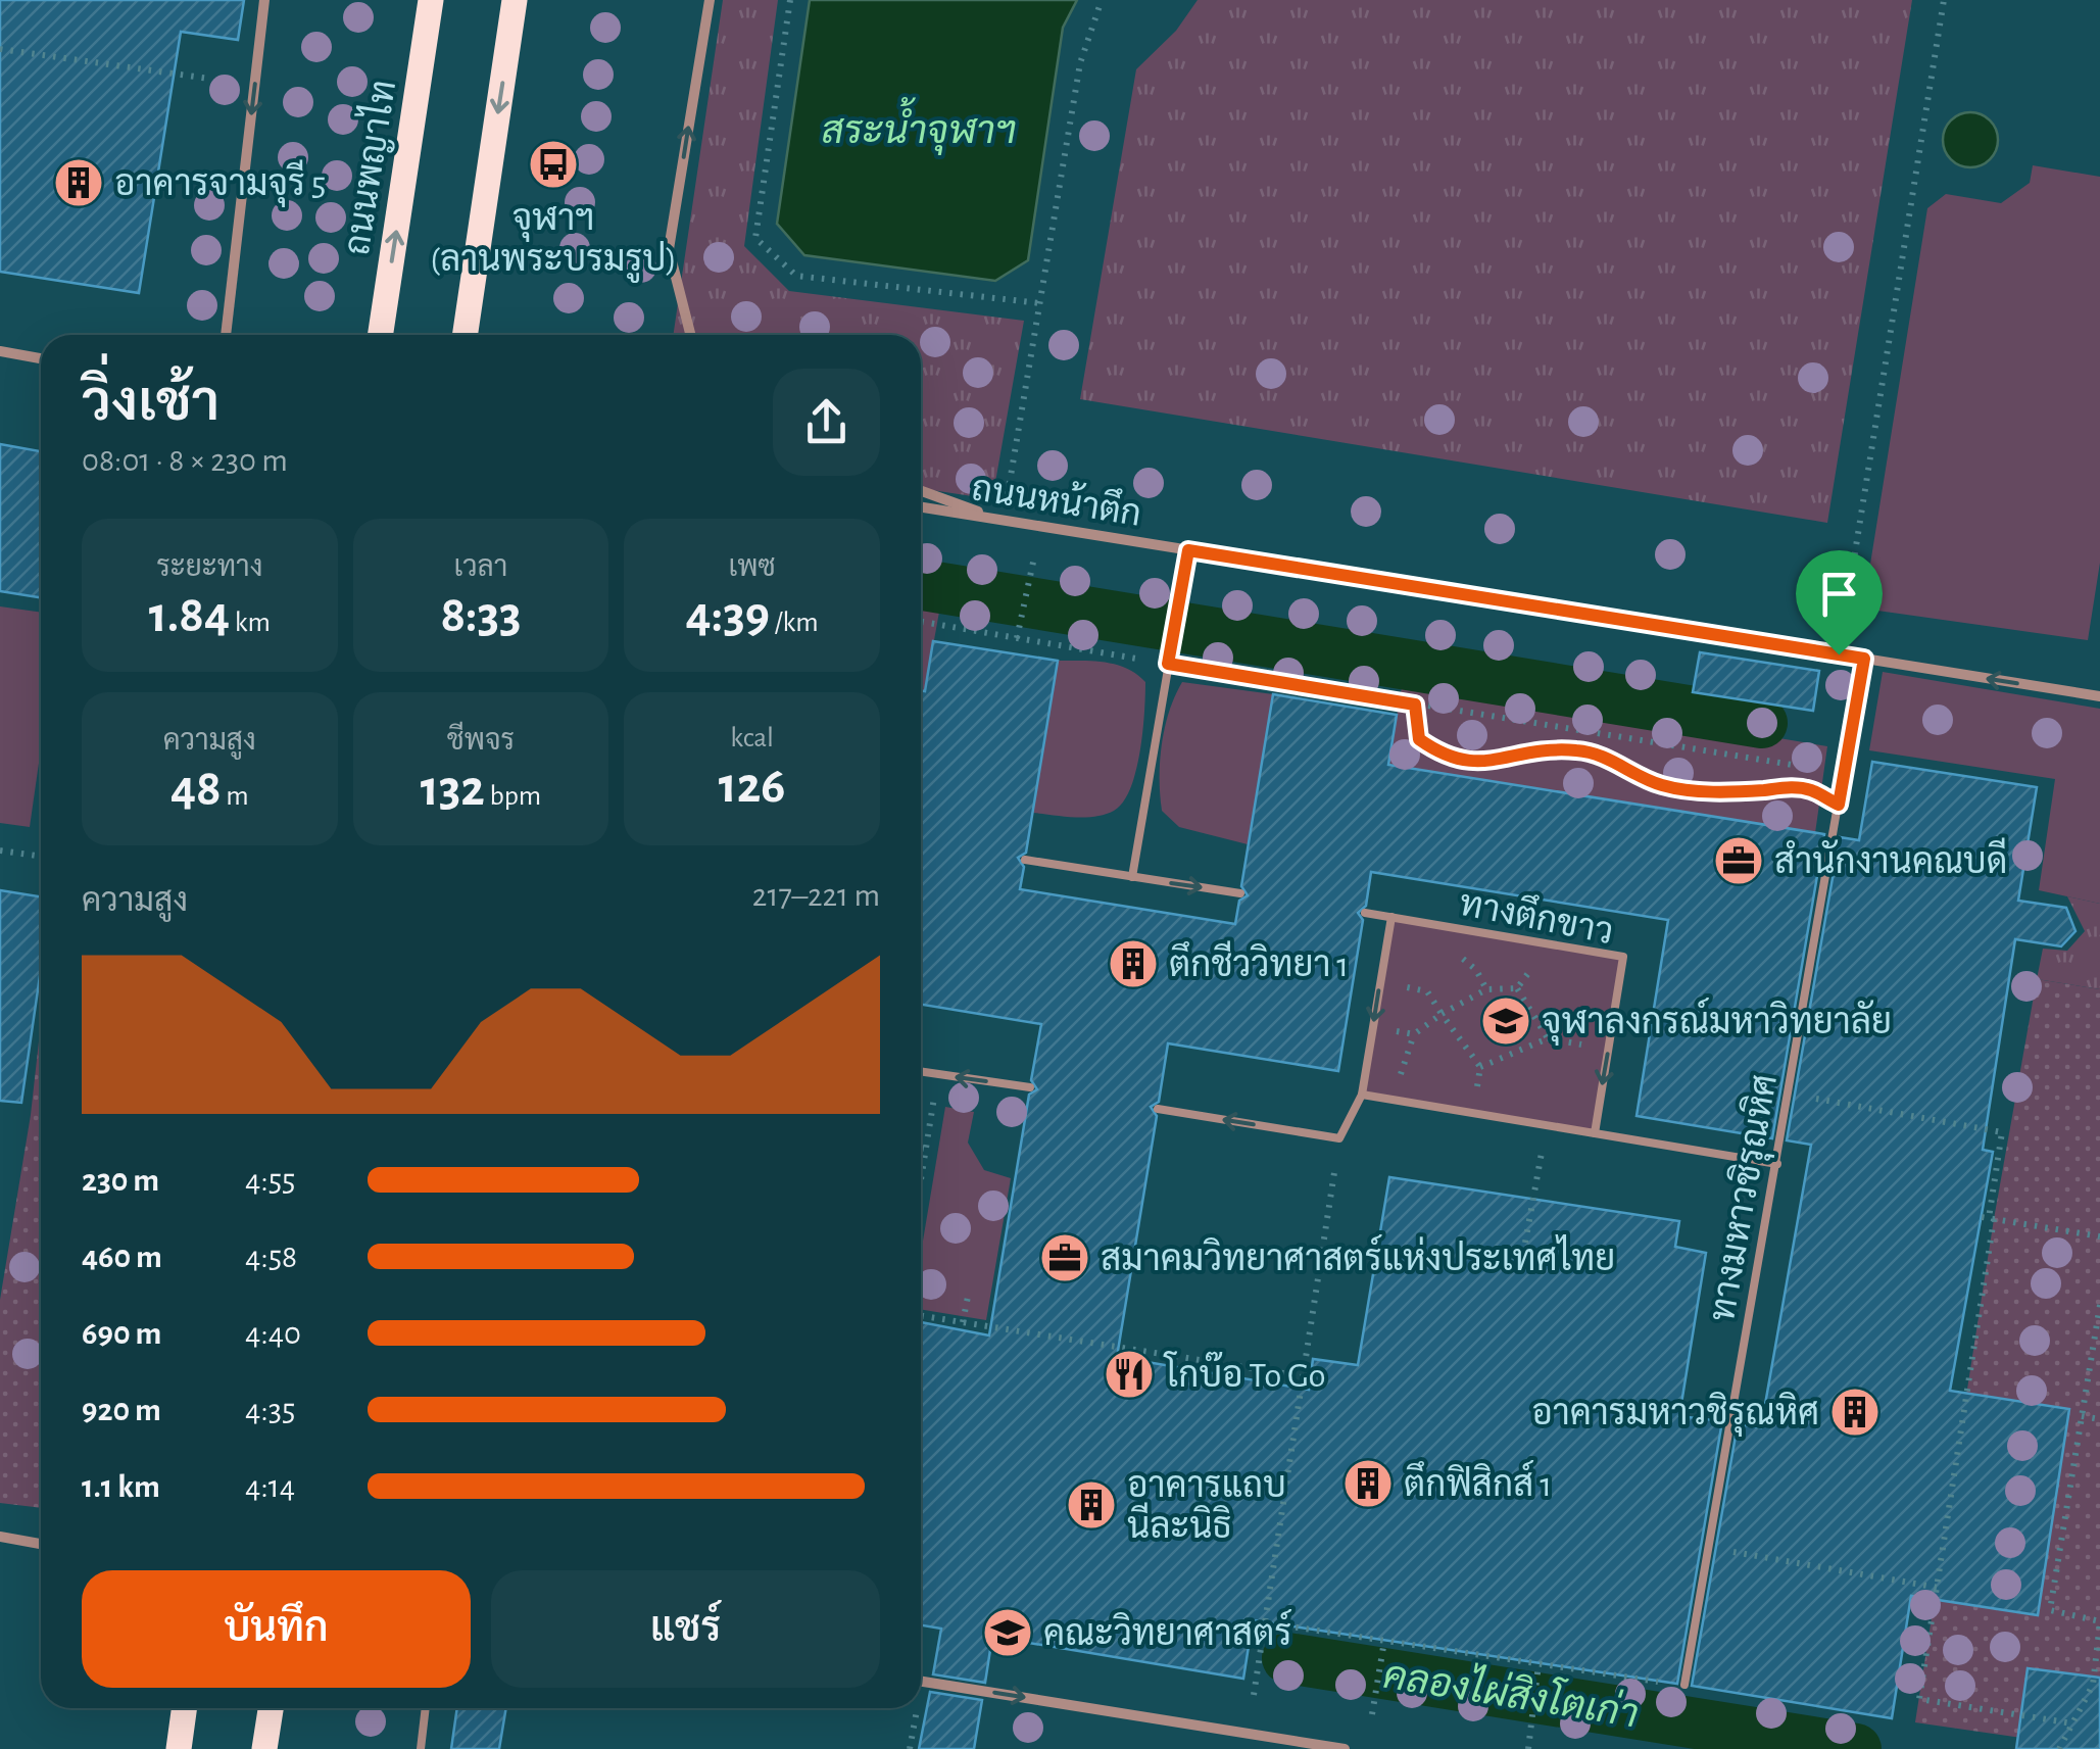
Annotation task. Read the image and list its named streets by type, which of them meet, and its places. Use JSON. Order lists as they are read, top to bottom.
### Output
{
  "streets": {
    "main road": ["ถนนพญาไท"],
    "street": ["ถนนหน้าตึก"],
    "lane": ["ทางตึกขาว", "ทางมหาวชิรุณหิศ"]
  },
  "crossings": [
    ["ถนนหน้าตึก", "ทางมหาวชิรุณหิศ"]
  ],
  "water": ["สระน้ำจุฬาฯ", "คลองไผ่สิงโตเก่า"],
  "places": {
    "bus stop": ["จุฬาฯ (ลานพระบรมรูป)"],
    "building": [
      "อาคารจามจุรี 5",
      "ตึกชีววิทยา 1",
      "อาคารมหาวชิรุณหิศ",
      "ตึกฟิสิกส์ 1",
      "อาคารแถบ นีละนิธิ"
    ],
    "office": ["สำนักงานคณบดี", "สมาคมวิทยาศาสตร์แห่งประเทศไทย"],
    "school or university": ["จุฬาลงกรณ์มหาวิทยาลัย", "คณะวิทยาศาสตร์"],
    "restaurant": ["โกบ๊อ To Go"]
  },
  "page": {
    "heading": ["วิ่งเช้า", "08:01 · 8 × 230 m"],
    "stats": [
      ["ระยะทาง", "1.84 km"],
      ["เวลา", "8:33"],
      ["เพซ", "4:39 /km"],
      ["ความสูง", "48 m"],
      ["ชีพจร", "132 bpm"],
      ["kcal", "126"]
    ],
    "chart": ["ความสูง", "217–221 m"],
    "list": [
      {
        "name": "230 m",
        "note": "4:55"
      },
      {
        "name": "460 m",
        "note": "4:58"
      },
      {
        "name": "690 m",
        "note": "4:40"
      },
      {
        "name": "920 m",
        "note": "4:35"
      },
      {
        "name": "1.1 km",
        "note": "4:14"
      }
    ],
    "buttons": ["บันทึก", "แชร์"]
  }
}
